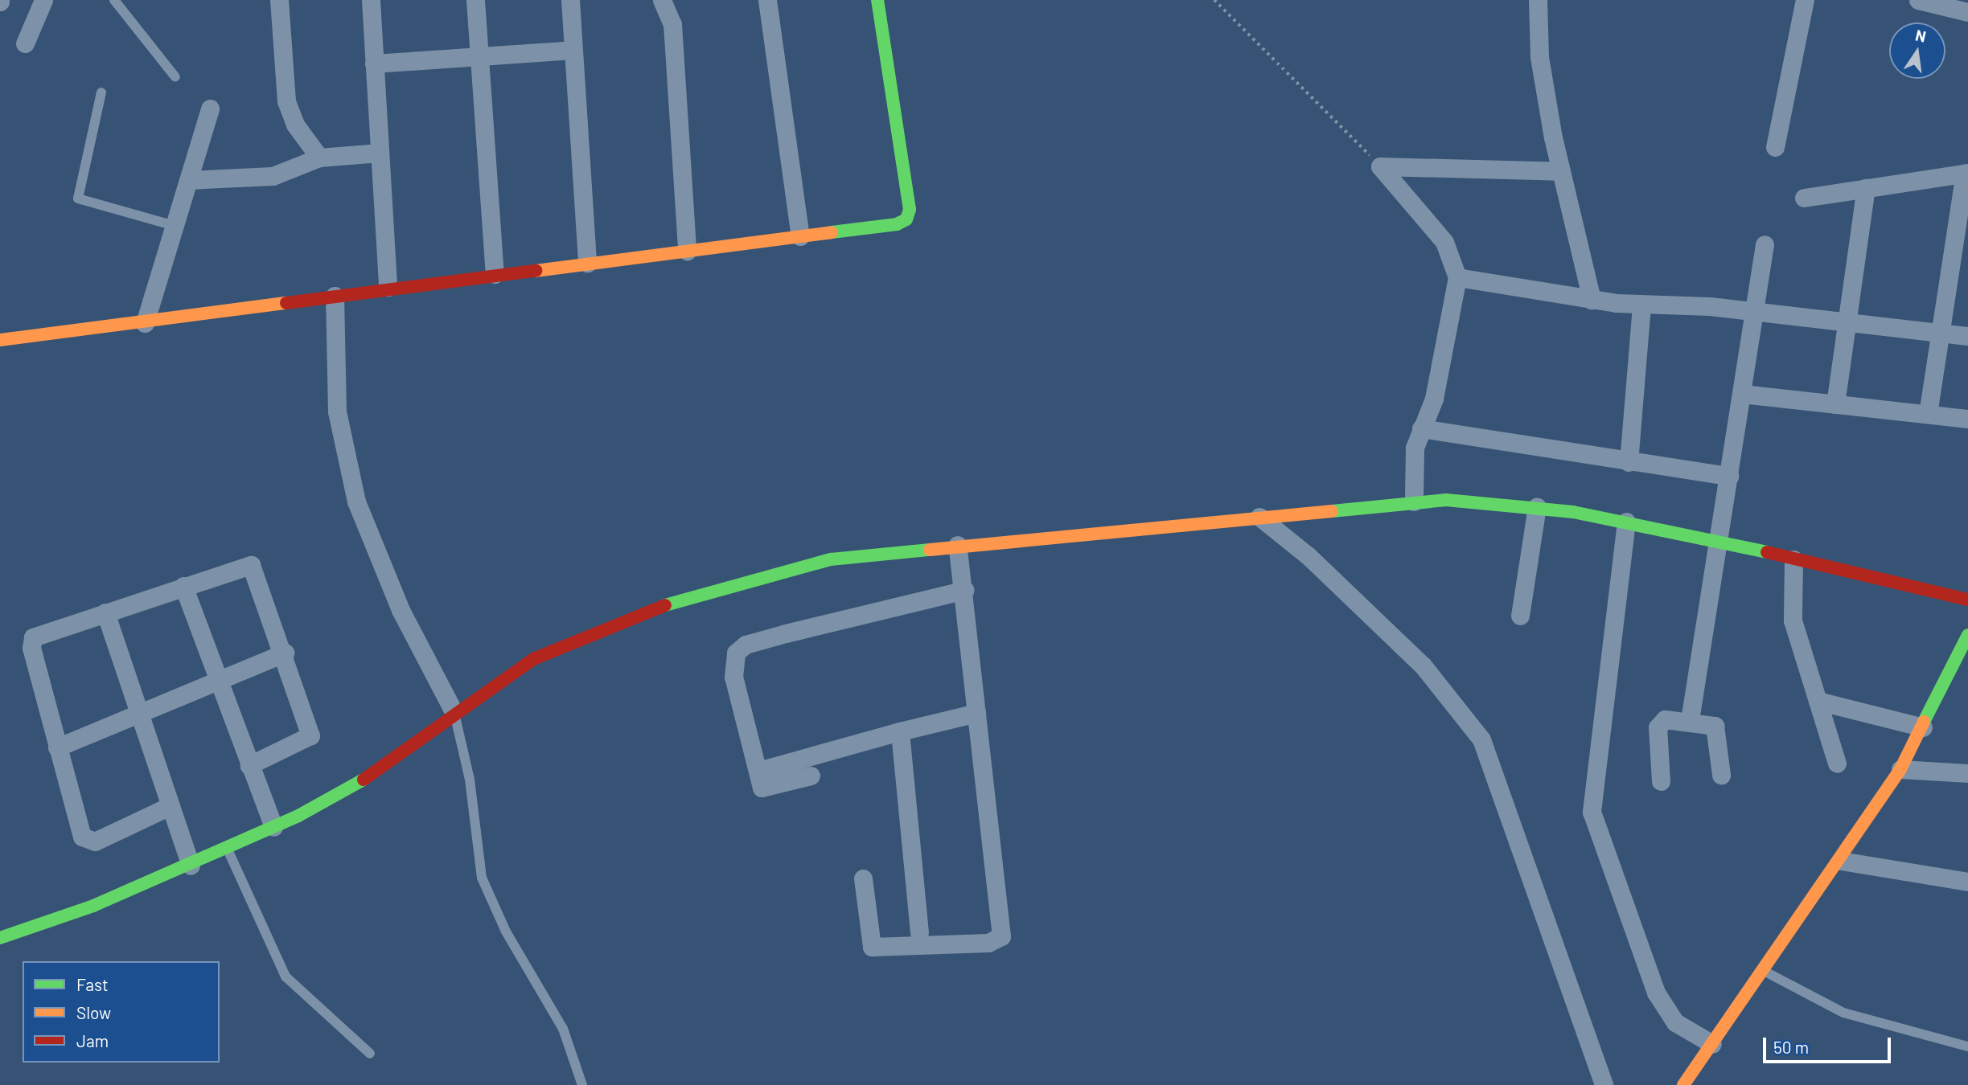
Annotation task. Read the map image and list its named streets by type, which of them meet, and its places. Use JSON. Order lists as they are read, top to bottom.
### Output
{
  "legend": ["Fast", "Slow", "Jam"],
  "scale_bar": "50 m",
  "north": "top"
}
